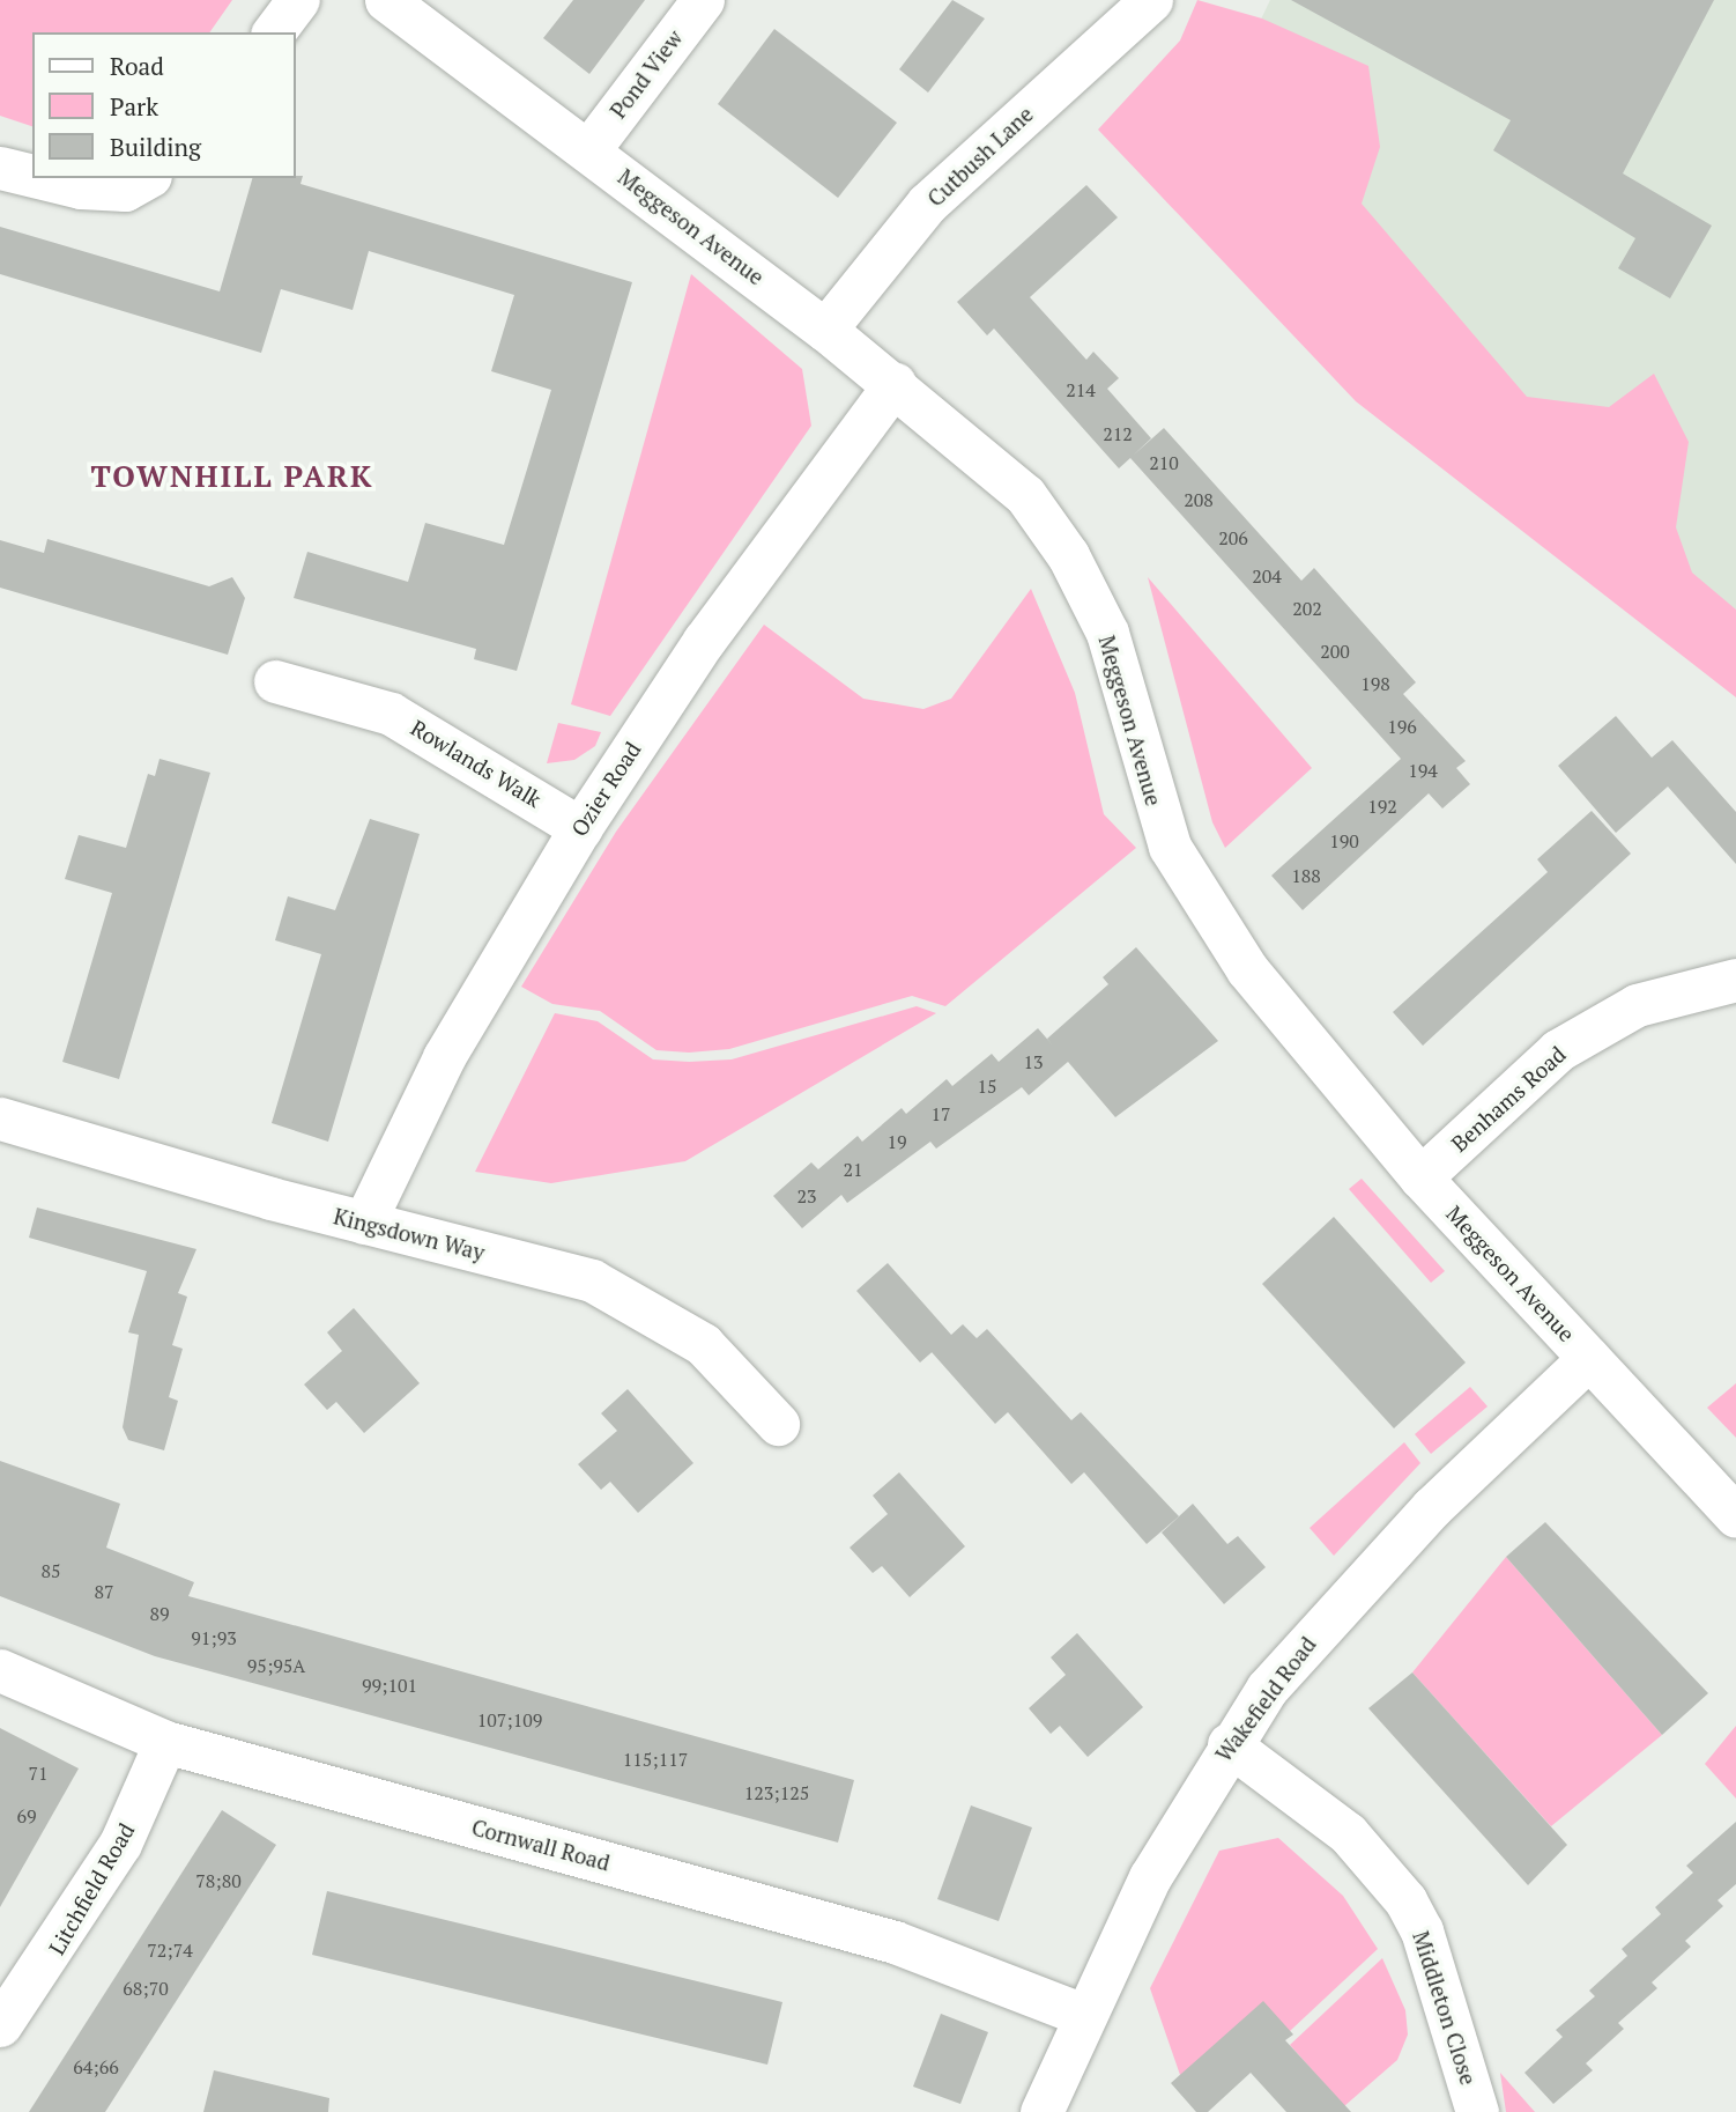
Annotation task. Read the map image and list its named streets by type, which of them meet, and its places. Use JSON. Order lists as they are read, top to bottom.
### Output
{
  "streets": {
    "street": [
      "Pond View",
      "Cutbush Lane",
      "Meggeson Avenue",
      "Rowlands Walk",
      "Ozier Road",
      "Benhams Road",
      "Kingsdown Way",
      "Wakefield Road",
      "Cornwall Road",
      "Litchfield Road",
      "Middleton Close"
    ]
  },
  "crossings": [
    ["Pond View", "Meggeson Avenue"],
    ["Cutbush Lane", "Meggeson Avenue"],
    ["Meggeson Avenue", "Ozier Road"],
    ["Meggeson Avenue", "Benhams Road"],
    ["Meggeson Avenue", "Wakefield Road"],
    ["Rowlands Walk", "Ozier Road"],
    ["Ozier Road", "Kingsdown Way"],
    ["Wakefield Road", "Cornwall Road"],
    ["Wakefield Road", "Middleton Close"],
    ["Cornwall Road", "Litchfield Road"]
  ],
  "districts": ["TOWNHILL PARK"],
  "house_numbers": [
    "214",
    "212",
    "210",
    "208",
    "206",
    "204",
    "202",
    "200",
    "198",
    "196",
    "194",
    "192",
    "190",
    "188",
    "13",
    "15",
    "17",
    "19",
    "21",
    "23",
    "85",
    "87",
    "89",
    "91;93",
    "95;95A",
    "99;101",
    "107;109",
    "115;117",
    "71",
    "123;125",
    "69",
    "78;80",
    "72;74",
    "68;70",
    "64;66"
  ],
  "legend": ["Road", "Park", "Building"]
}
